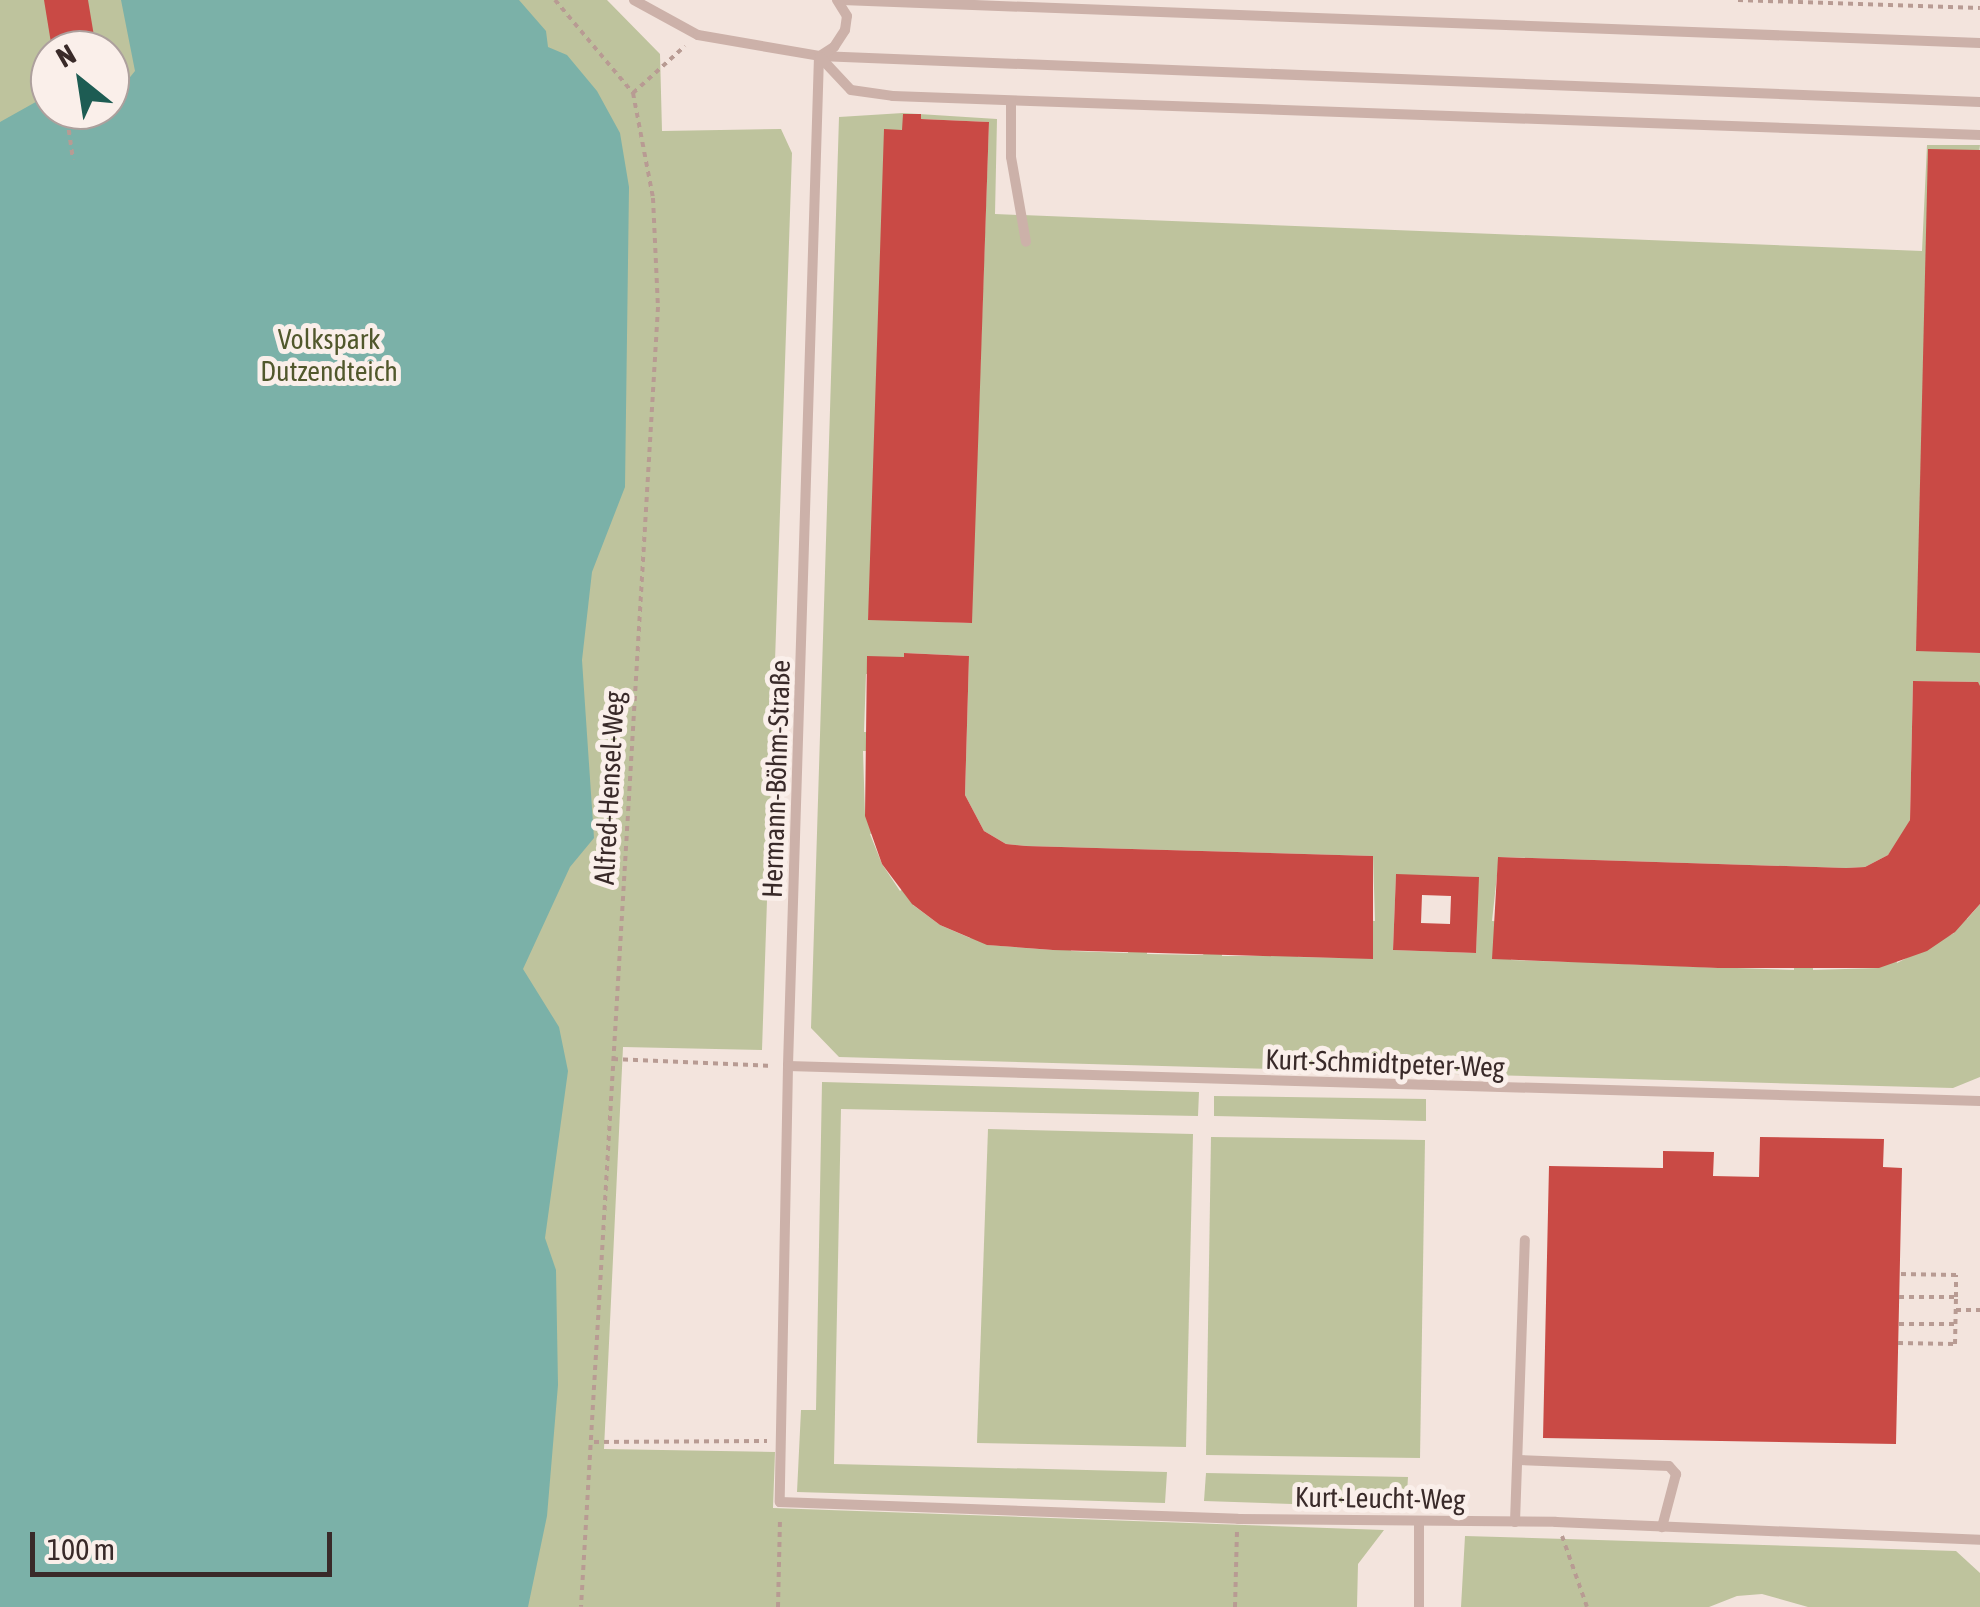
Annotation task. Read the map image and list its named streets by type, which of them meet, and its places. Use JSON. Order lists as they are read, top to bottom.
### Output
{
  "streets": {
    "lane": ["Hermann-Böhm-Straße", "Kurt-Schmidtpeter-Weg", "Kurt-Leucht-Weg"],
    "path": ["Alfred-Hensel-Weg"]
  },
  "crossings": [
    ["Hermann-Böhm-Straße", "Kurt-Schmidtpeter-Weg"],
    ["Hermann-Böhm-Straße", "Kurt-Leucht-Weg"]
  ],
  "parks": ["Volkspark Dutzendteich"],
  "scale_bar": "100 m",
  "north": "top left"
}
